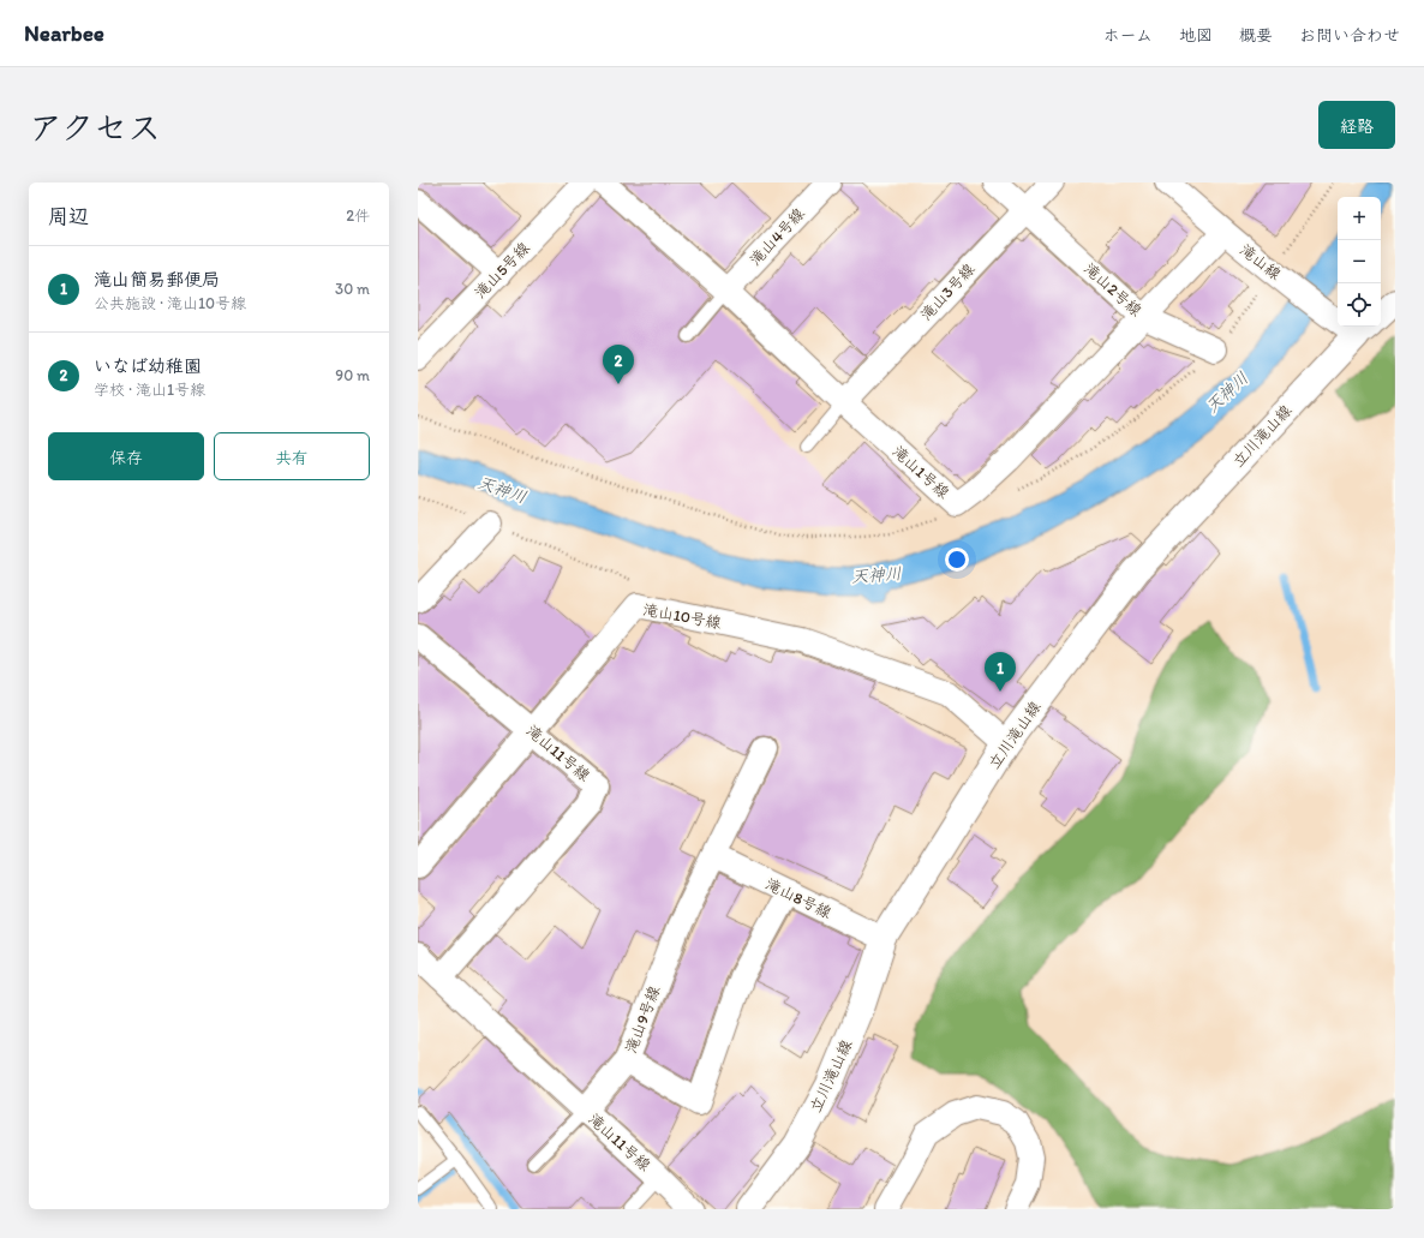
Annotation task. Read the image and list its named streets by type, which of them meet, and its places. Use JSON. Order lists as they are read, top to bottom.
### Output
{
  "streets": {
    "street": [
      "滝山4号線",
      "滝山線",
      "滝山5号線",
      "滝山2号線",
      "滝山3号線",
      "立川滝山線",
      "滝山1号線",
      "滝山10号線",
      "滝山11号線",
      "滝山8号線",
      "滝山9号線"
    ]
  },
  "crossings": [
    ["滝山4号線", "滝山1号線"],
    ["滝山線", "立川滝山線"],
    ["滝山線", "滝山1号線"],
    ["滝山2号線", "滝山3号線"],
    ["滝山2号線", "滝山1号線"],
    ["滝山3号線", "滝山1号線"],
    ["立川滝山線", "滝山10号線"],
    ["立川滝山線", "滝山8号線"],
    ["滝山10号線", "滝山11号線"],
    ["滝山8号線", "滝山9号線"]
  ],
  "water": ["天神川"],
  "page": {
    "header": "Nearbee",
    "nav": [
      "ホーム",
      "地図",
      "概要",
      "お問い合わせ"
    ],
    "title": "アクセス",
    "buttons": [
      "経路",
      ["保存", "共有"]
    ],
    "heading": ["周辺", "2件"],
    "map_buttons": ["+", "−"],
    "list": [
      {
        "mark": "1",
        "name": "滝山簡易郵便局",
        "note": "公共施設 · 滝山10号線",
        "value": "30 m"
      },
      {
        "mark": "2",
        "name": "いなば幼稚園",
        "note": "学校 · 滝山1号線",
        "value": "90 m"
      }
    ],
    "pins": ["2", "1"]
  }
}
